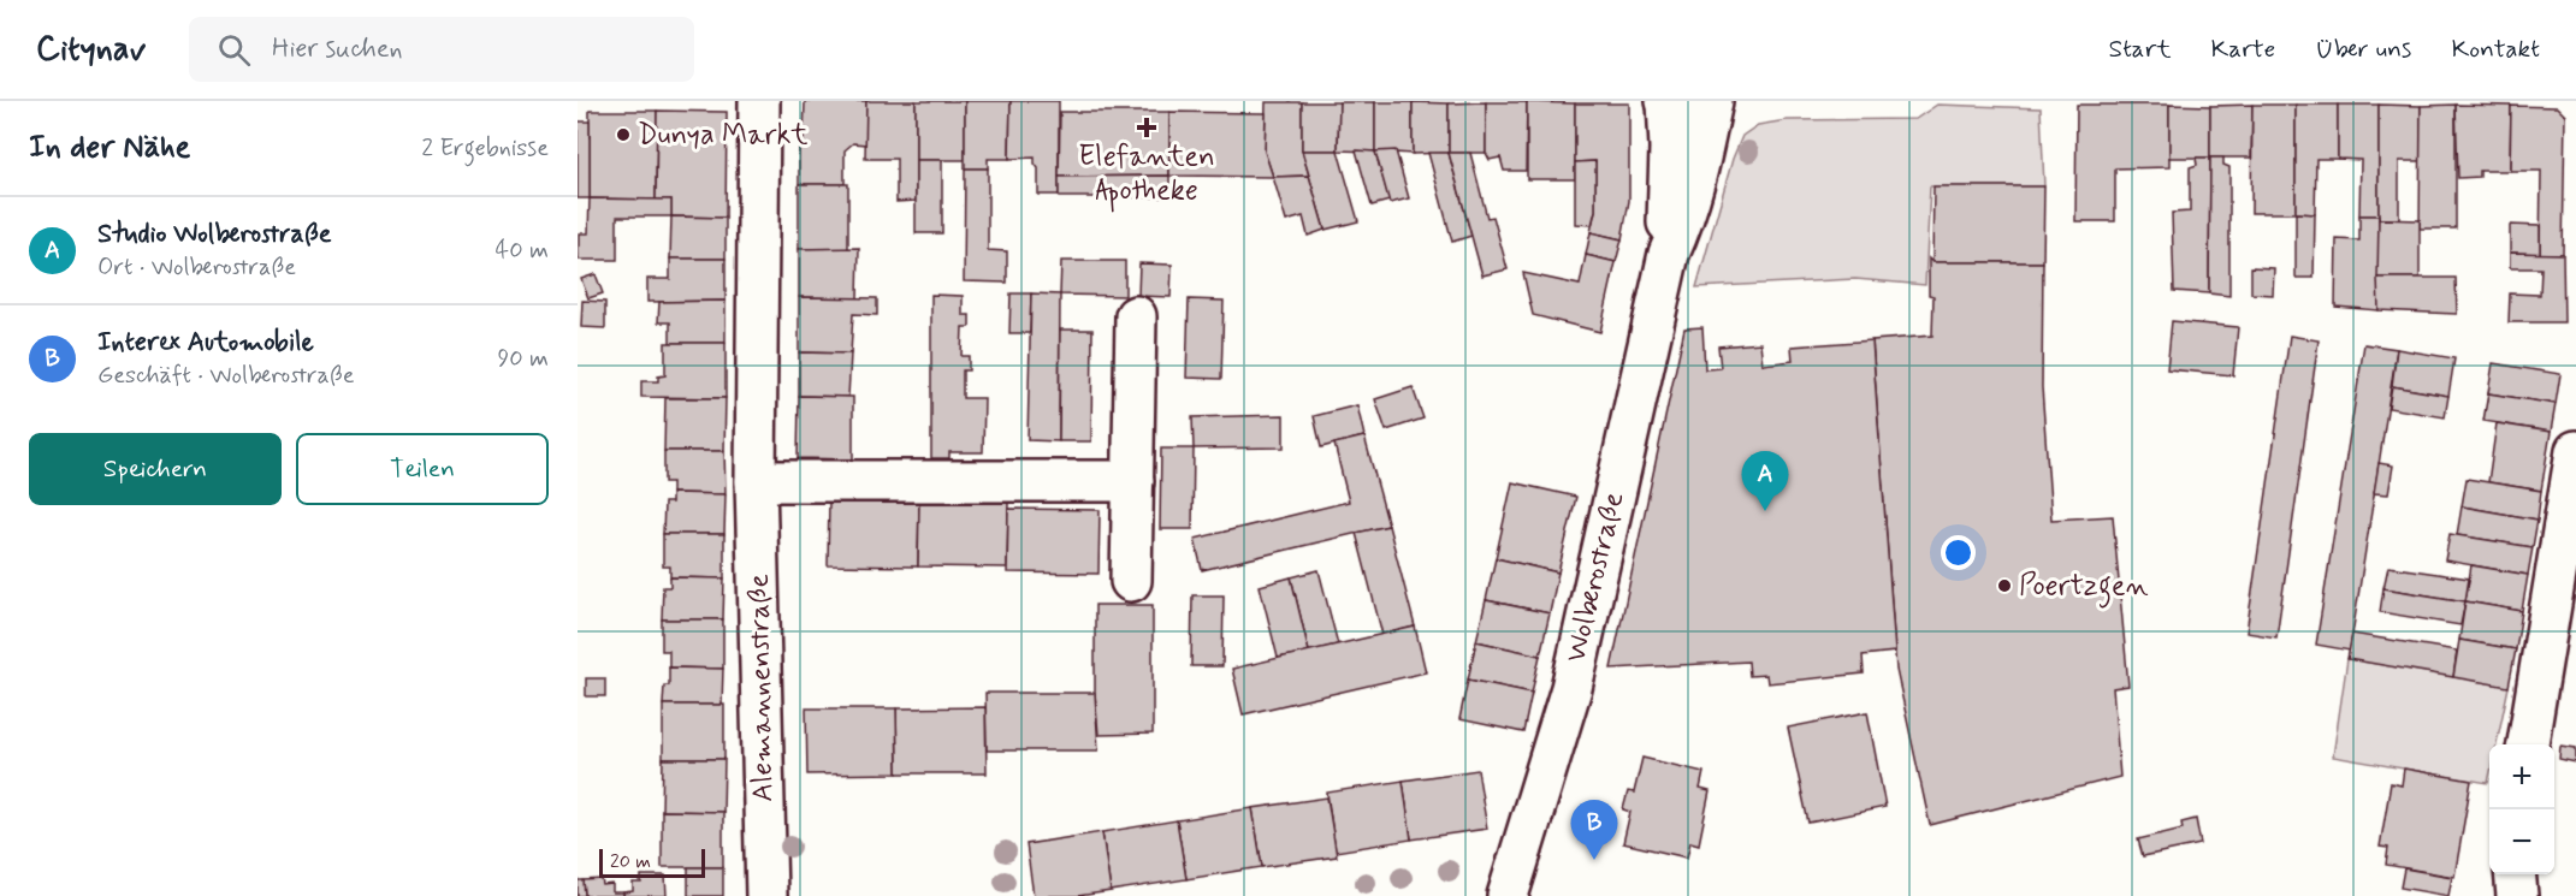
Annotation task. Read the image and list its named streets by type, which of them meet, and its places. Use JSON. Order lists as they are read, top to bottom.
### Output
{
  "streets": {
    "street": ["Wolberostraße", "Alemannenstraße"]
  },
  "places": {
    "health": ["Elefanten Apotheke"],
    "other": ["Dunya Markt", "Poertzgen"]
  },
  "scale_bar": "20 m",
  "page": {
    "header": "Citynav",
    "search": "Hier suchen",
    "nav": [
      "Start",
      "Karte",
      "Über uns",
      "Kontakt"
    ],
    "heading": ["In der Nähe", "2 Ergebnisse"],
    "list": [
      {
        "mark": "A",
        "name": "Studio Wolberostraße",
        "note": "Ort · Wolberostraße",
        "value": "40 m"
      },
      {
        "mark": "B",
        "name": "Interex Automobile",
        "note": "Geschäft · Wolberostraße",
        "value": "90 m"
      }
    ],
    "buttons": ["Speichern", "Teilen"],
    "pins": ["A", "B"],
    "map_buttons": ["+", "−"],
    "scale": "20 m"
  }
}
